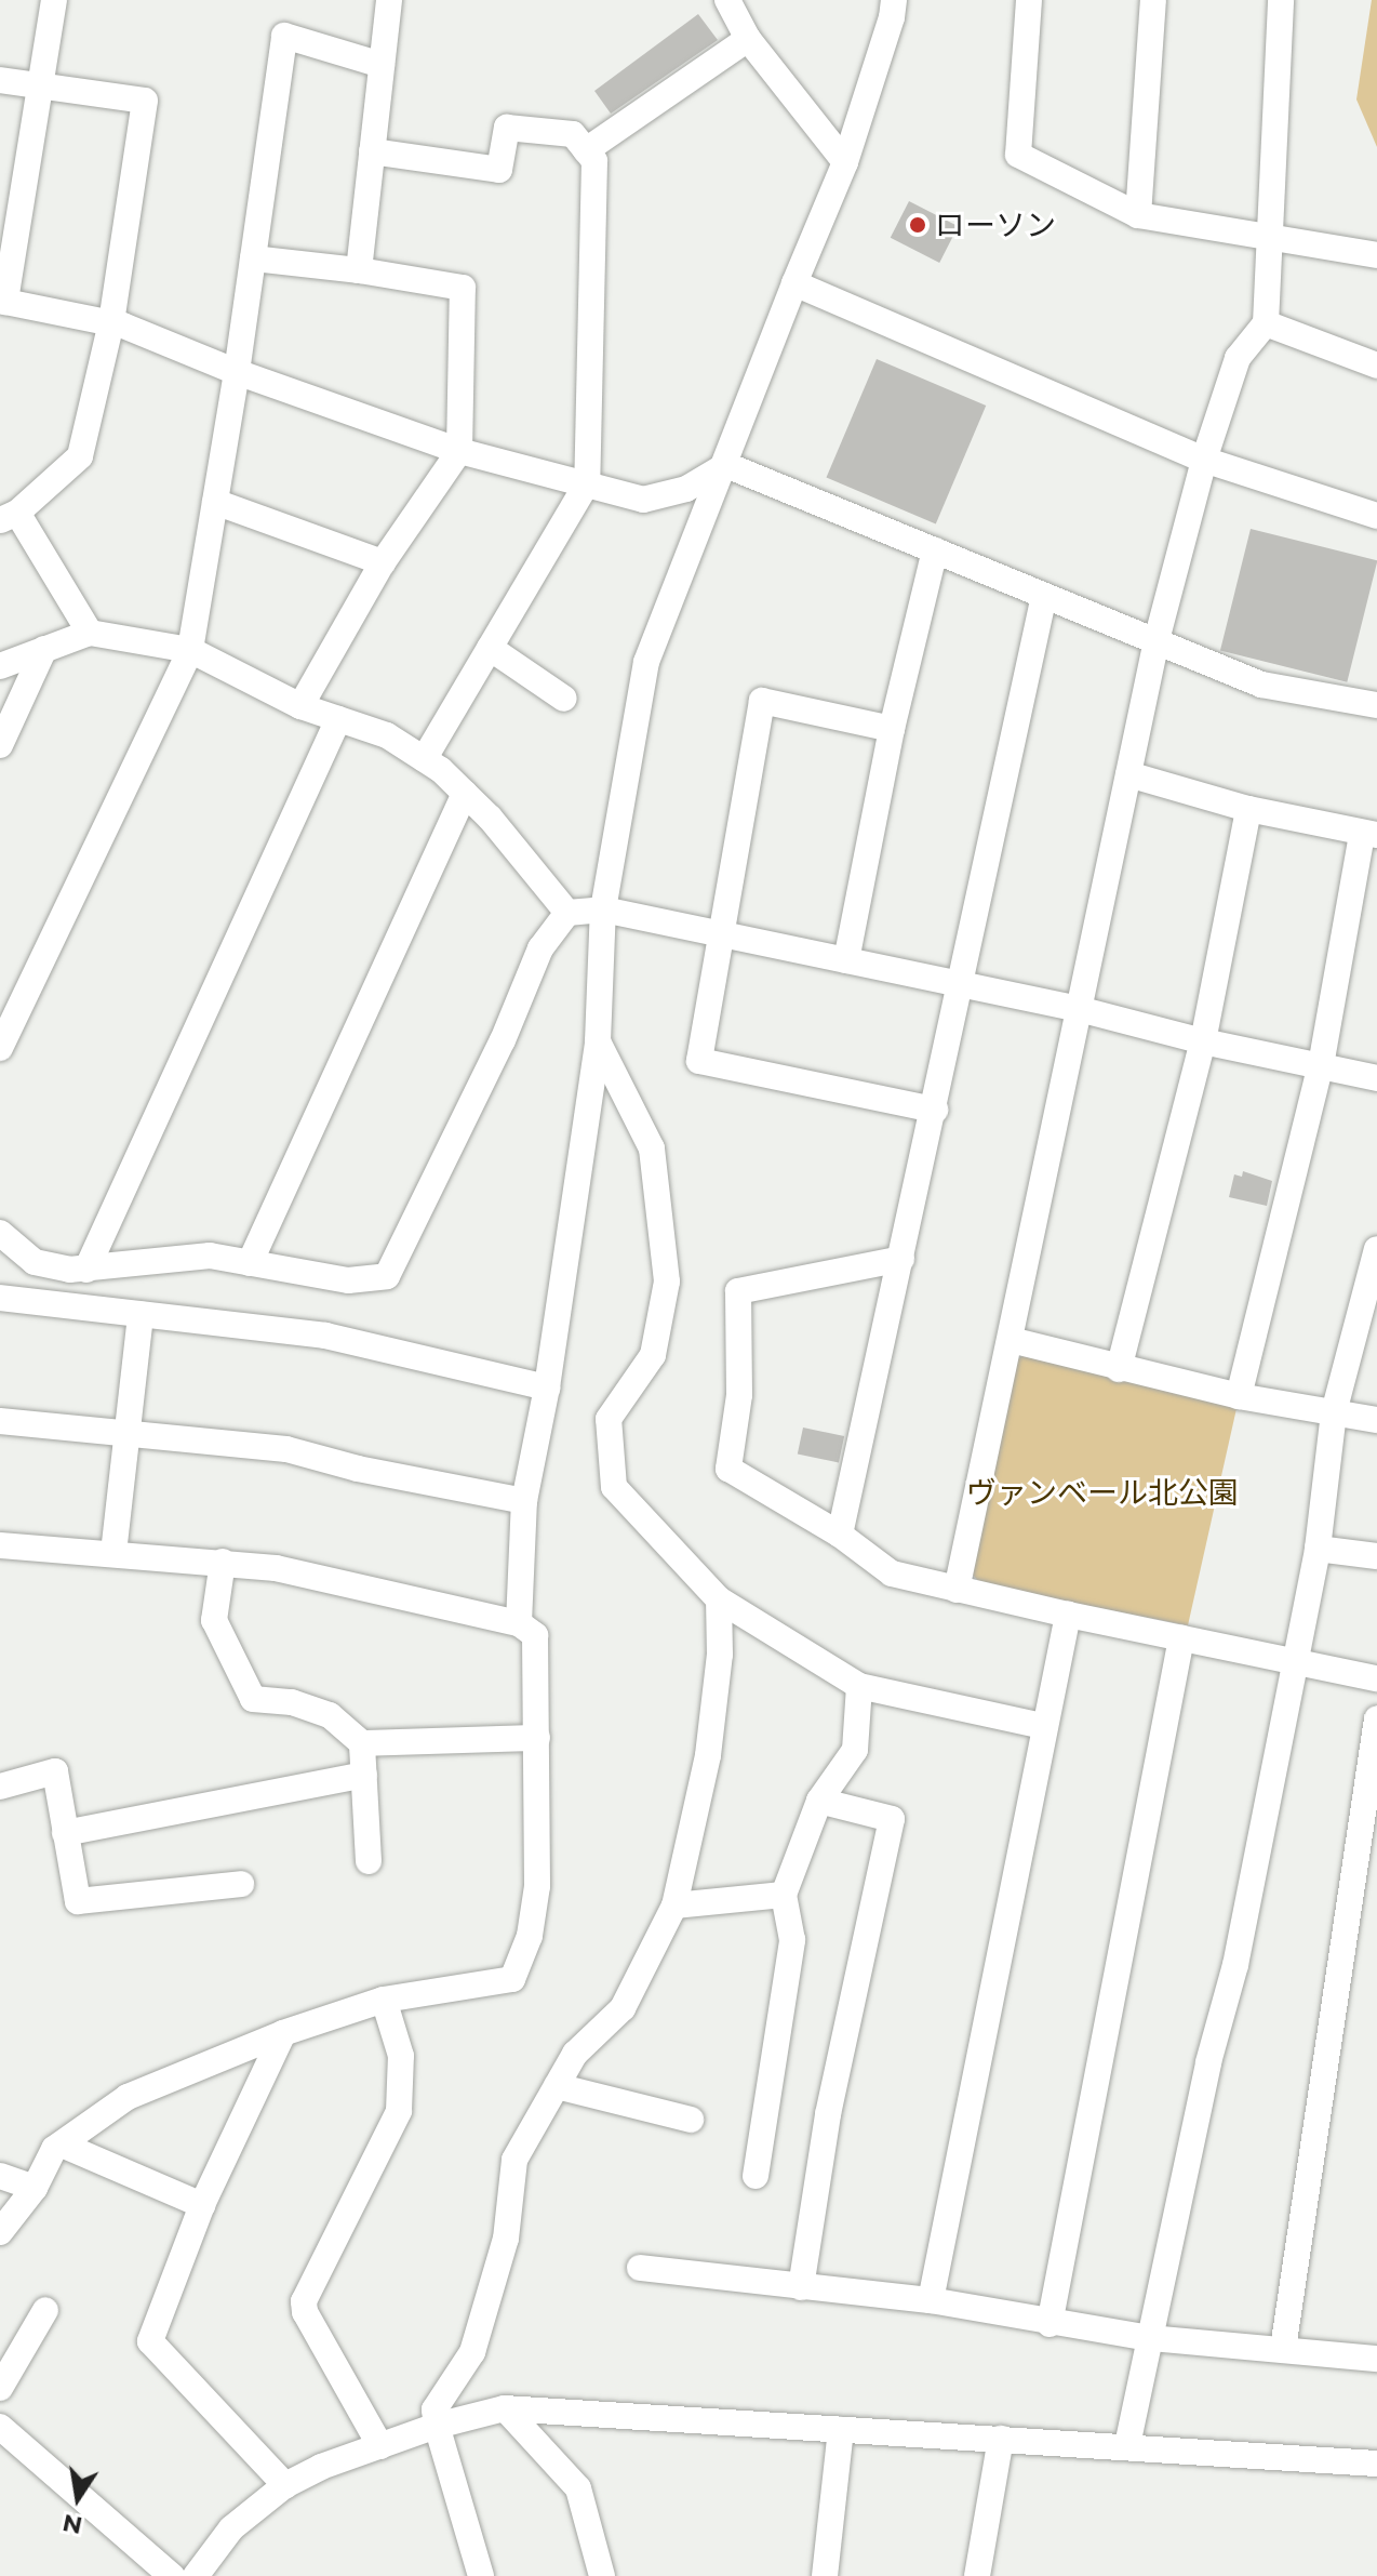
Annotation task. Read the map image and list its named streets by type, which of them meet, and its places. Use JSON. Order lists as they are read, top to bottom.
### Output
{
  "parks": ["ヴァンベール北公園"],
  "places": ["ローソン"],
  "north": "bottom"
}
